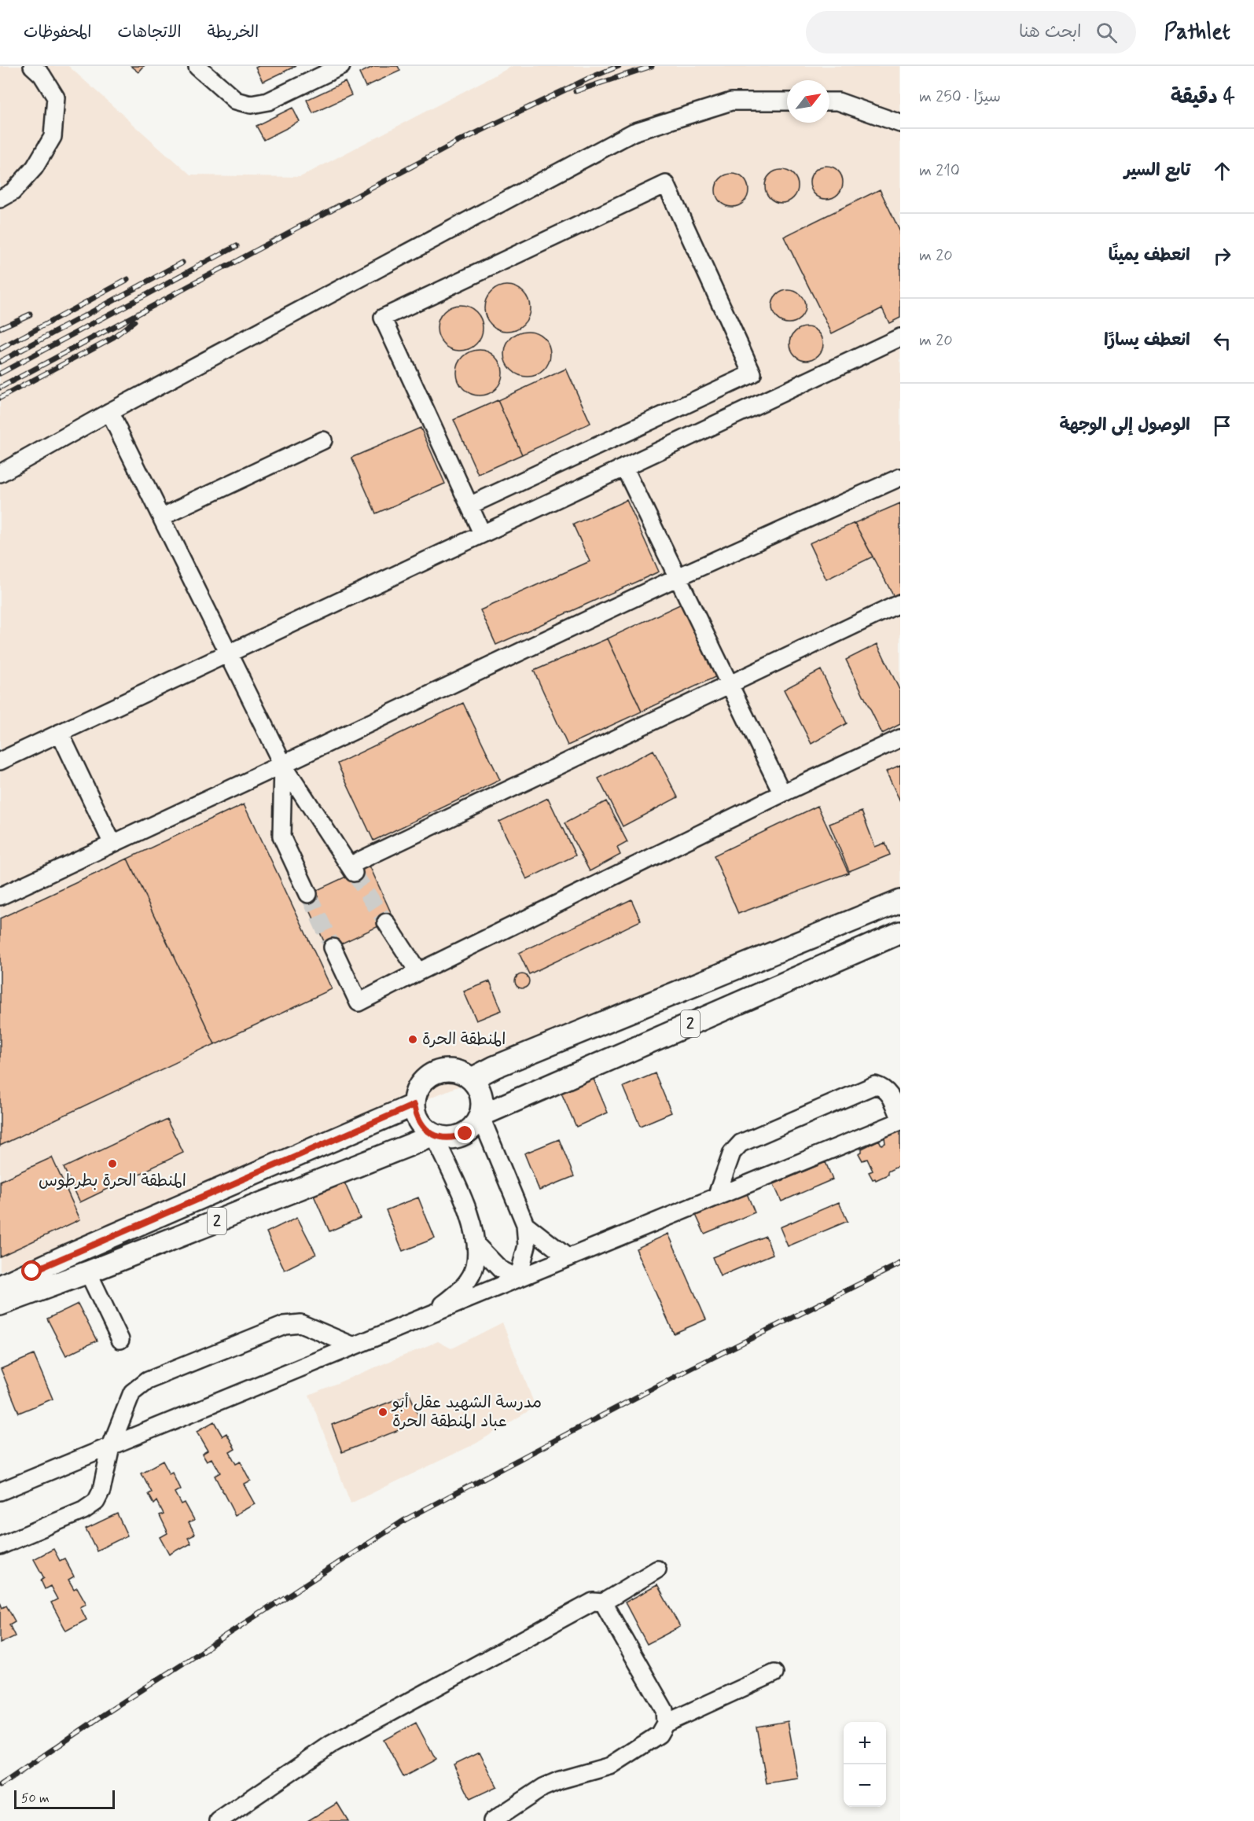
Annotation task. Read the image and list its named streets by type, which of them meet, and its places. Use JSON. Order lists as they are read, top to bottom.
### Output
{
  "streets": {
    "main road": ["2"]
  },
  "places": ["المنطقة الحرة", "المنطقة الحرة بطرطوس", "مدرسة الشهيد عقل أبو عباد المنطقة الحرة"],
  "scale_bar": "50 m",
  "north": "top right",
  "page": {
    "header": "Pathlet",
    "search": "ابحث هنا",
    "nav": ["الخريطة", "الاتجاهات", "المحفوظات"],
    "heading": ["4 دقيقة", "سيرًا · 250 m"],
    "list": [
      ["تابع السير", "210 m"],
      ["انعطف يمينًا", "20 m"],
      ["انعطف يسارًا", "20 m"],
      "الوصول إلى الوجهة"
    ],
    "map_buttons": ["+", "−"],
    "scale": "50 m"
  }
}
